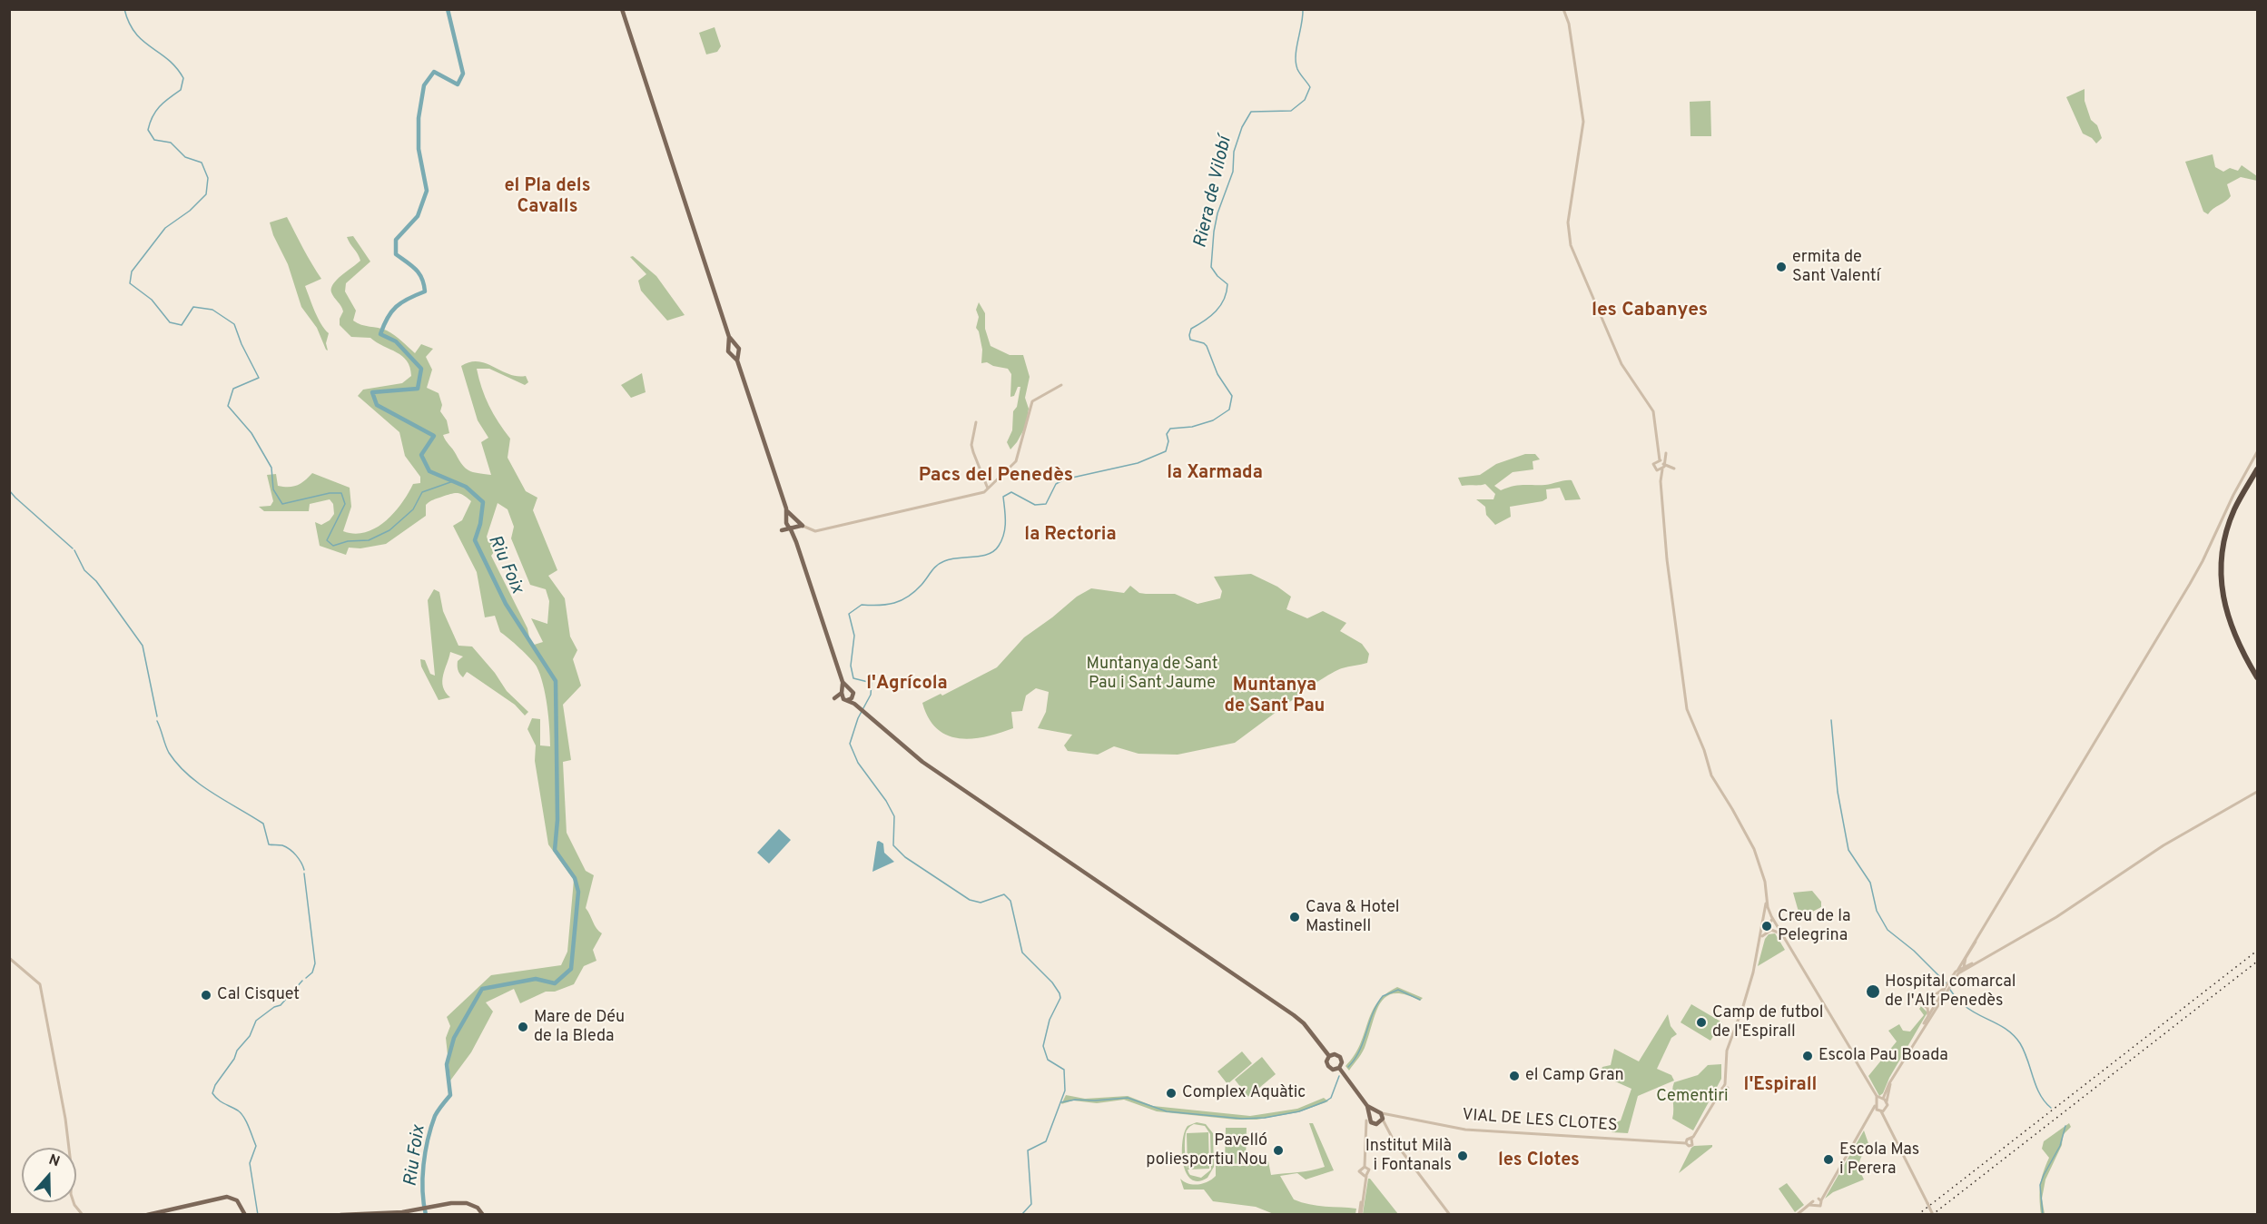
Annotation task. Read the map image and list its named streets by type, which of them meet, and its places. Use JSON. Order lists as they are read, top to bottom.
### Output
{
  "streets": {
    "street": ["VIAL DE LES CLOTES"]
  },
  "districts": [
    "el Pla dels Cavalls",
    "les Cabanyes",
    "la Xarmada",
    "Pacs del Penedès",
    "la Rectoria",
    "l'Agrícola",
    "Muntanya de Sant Pau",
    "l'Espirall",
    "les Clotes"
  ],
  "water": ["Riera de Vilobí", "Riu Foix"],
  "parks": ["Muntanya de Sant Pau i Sant Jaume", "Cementiri"],
  "places": [
    "ermita de Sant Valentí",
    "Cava & Hotel Mastinell",
    "Creu de la Pelegrina",
    "Hospital comarcal de l'Alt Penedès",
    "Cal Cisquet",
    "Camp de futbol de l'Espirall",
    "Mare de Déu de la Bleda",
    "Escola Pau Boada",
    "el Camp Gran",
    "Complex Aquàtic",
    "Pavelló poliesportiu Nou",
    "Institut Milà i Fontanals",
    "Escola Mas i Perera"
  ],
  "north": "top"
}
